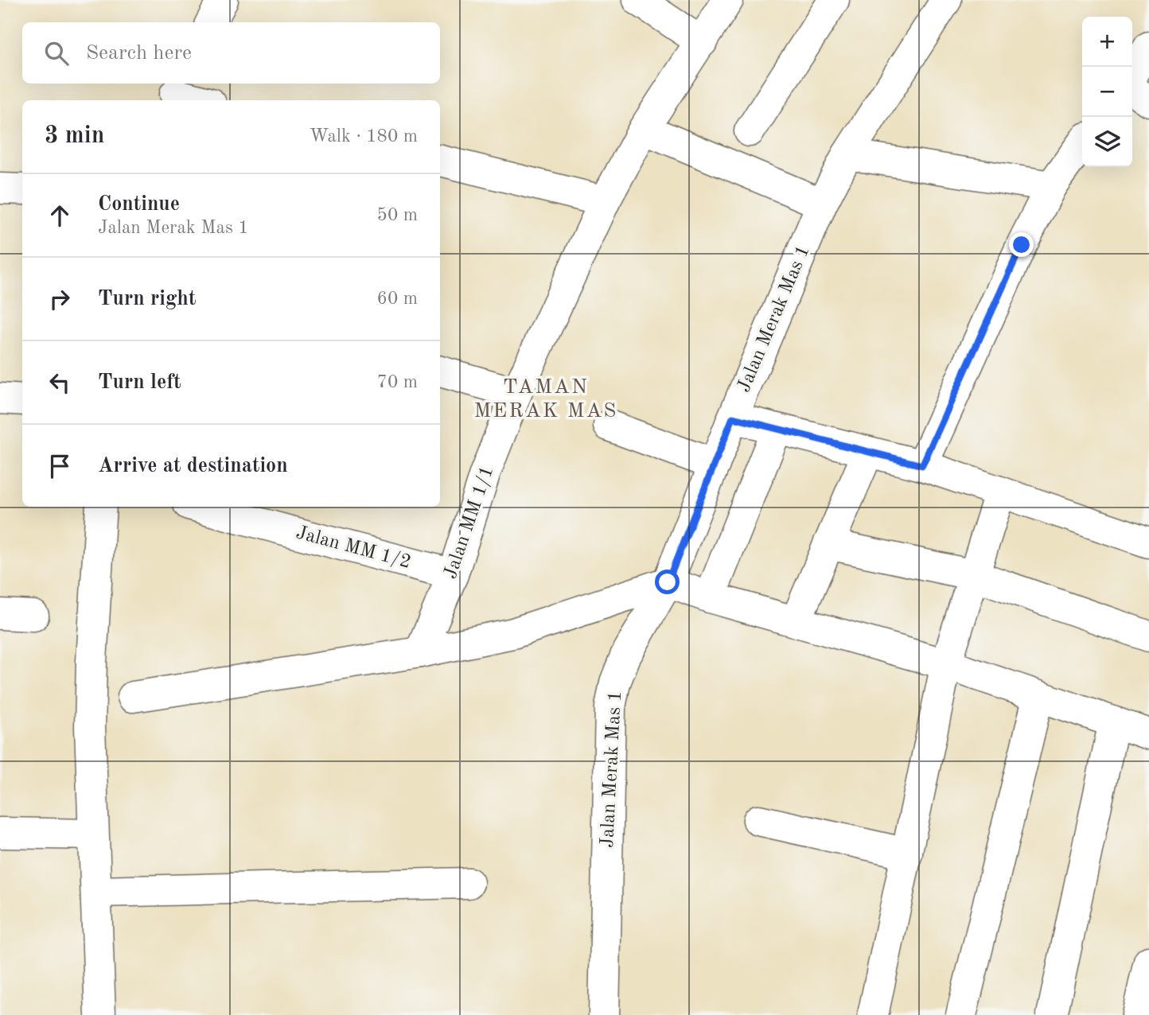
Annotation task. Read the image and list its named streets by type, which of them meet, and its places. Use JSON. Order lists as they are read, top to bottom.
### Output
{
  "streets": {
    "street": ["Jalan Merak Mas 1", "Jalan MM 1/1", "Jalan MM 1/2"]
  },
  "crossings": [
    ["Jalan MM 1/1", "Jalan MM 1/2"]
  ],
  "districts": ["TAMAN MERAK MAS"],
  "page": {
    "map_buttons": ["+", "−"],
    "search": "Search here",
    "heading": ["3 min", "Walk · 180 m"],
    "list": [
      ["Continue", "Jalan Merak Mas 1", "50 m"],
      ["Turn right", "60 m"],
      ["Turn left", "70 m"],
      "Arrive at destination"
    ]
  }
}
